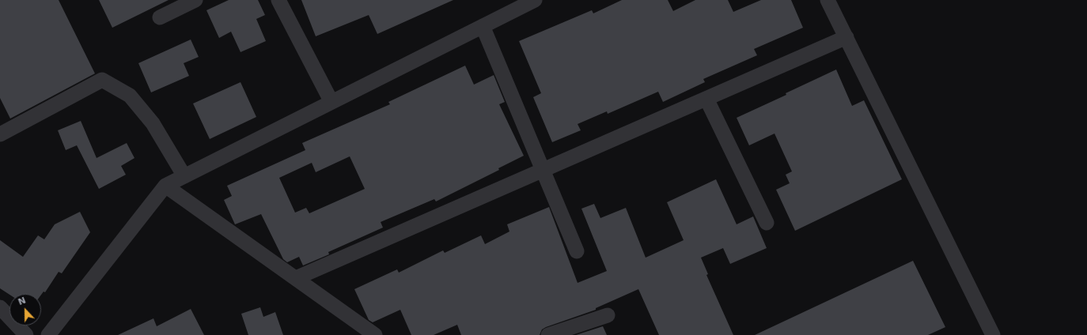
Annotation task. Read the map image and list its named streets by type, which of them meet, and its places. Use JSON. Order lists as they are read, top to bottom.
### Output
{
  "north": "top"
}
